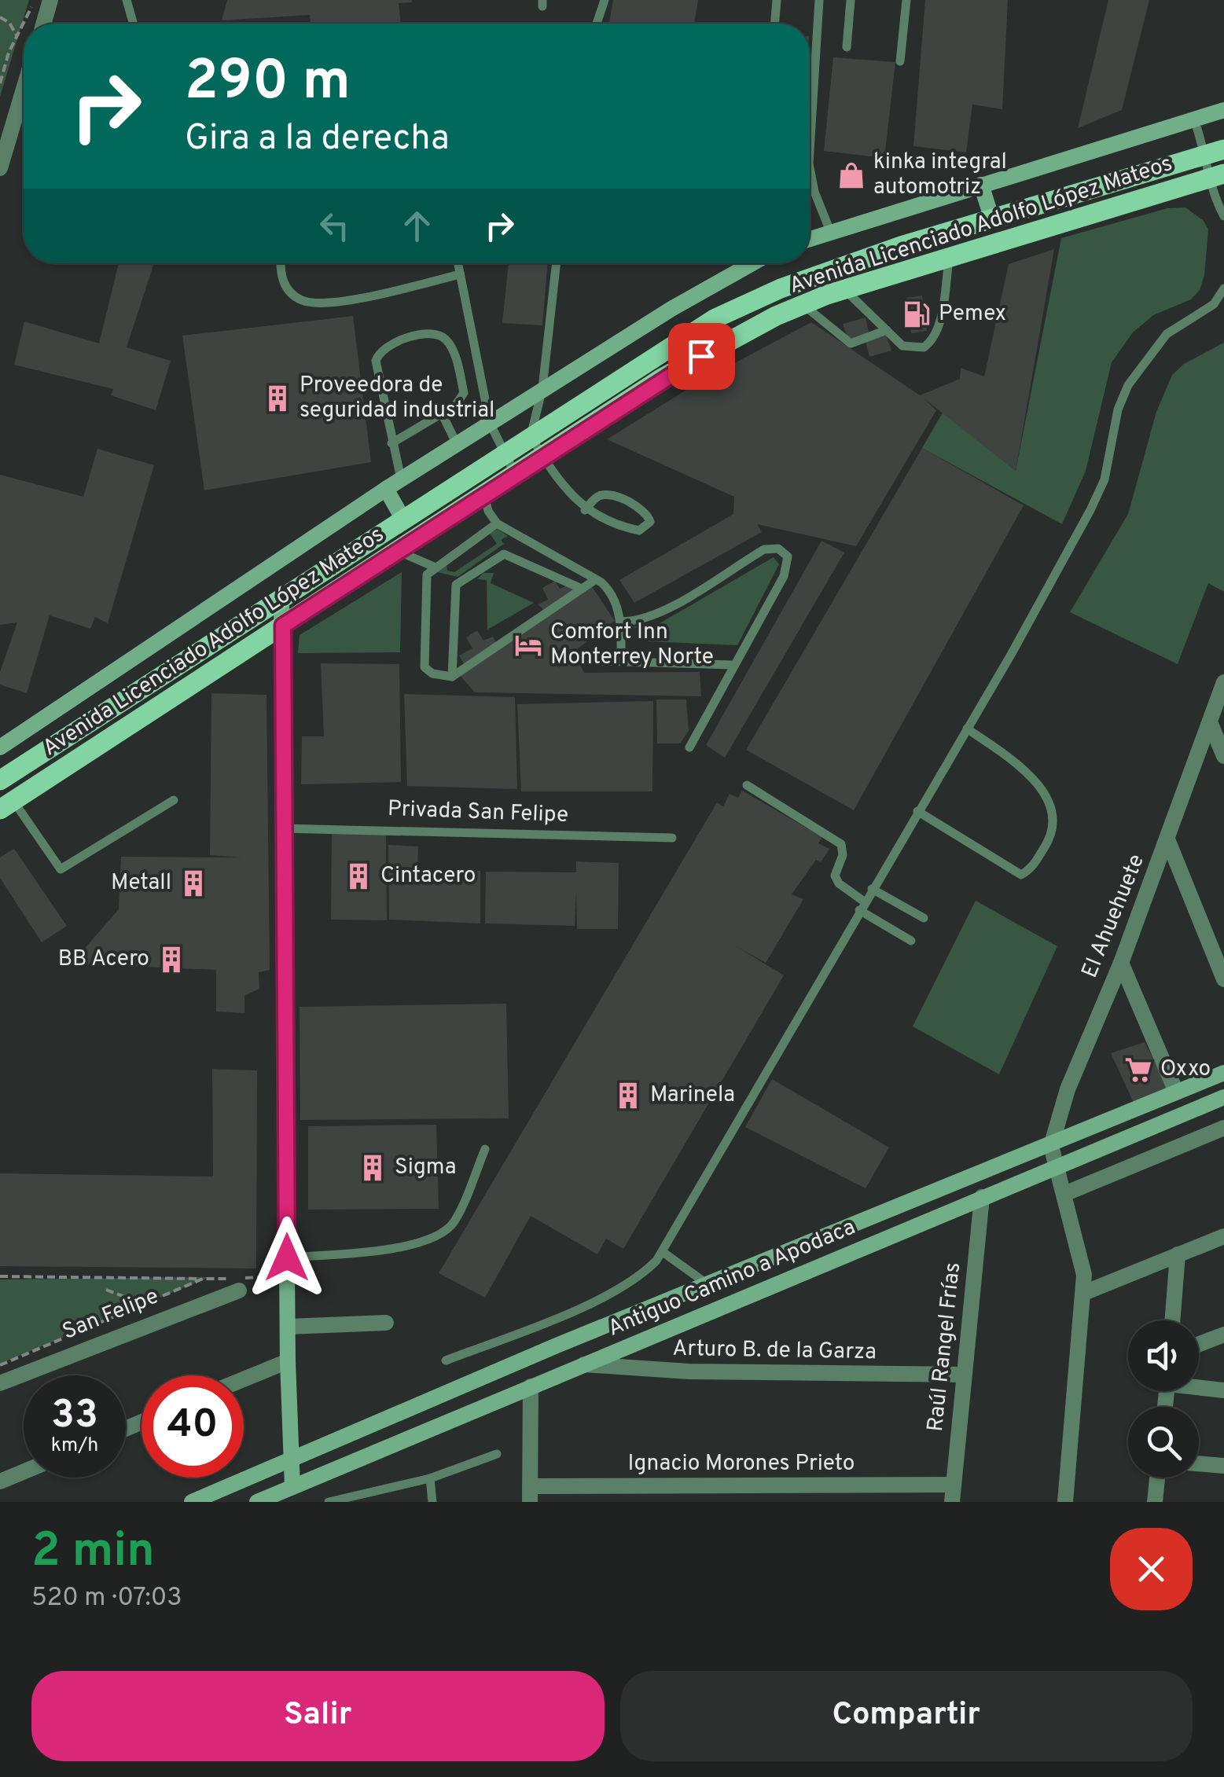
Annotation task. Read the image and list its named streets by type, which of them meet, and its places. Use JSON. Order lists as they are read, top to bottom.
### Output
{
  "streets": {
    "main road": ["Avenida Licenciado Adolfo López Mateos"],
    "street": [
      "El Ahuehuete",
      "Antiguo Camino a Apodaca",
      "San Felipe",
      "Raúl Rangel Frías",
      "Arturo B. de la Garza",
      "Ignacio Morones Prieto"
    ],
    "lane": ["Privada San Felipe"]
  },
  "crossings": [
    ["El Ahuehuete", "Antiguo Camino a Apodaca"],
    ["Antiguo Camino a Apodaca", "Raúl Rangel Frías"],
    ["Antiguo Camino a Apodaca", "Arturo B. de la Garza"],
    ["Raúl Rangel Frías", "Arturo B. de la Garza"],
    ["Raúl Rangel Frías", "Ignacio Morones Prieto"]
  ],
  "places": {
    "shop": ["kinka integral automotriz"],
    "fuel station": ["Pemex"],
    "building": [
      "Proveedora de seguridad industrial",
      "Cintacero",
      "Metall",
      "BB Acero",
      "Marinela",
      "Sigma"
    ],
    "hotel": ["Comfort Inn Monterrey Norte"],
    "supermarket": ["Oxxo"]
  },
  "page": {
    "turn": ["290 m", "Gira a la derecha"],
    "speed": "33 km/h",
    "limit": "40",
    "heading": ["2 min", "520 m · 07:03"],
    "buttons": ["Salir", "Compartir"]
  }
}
